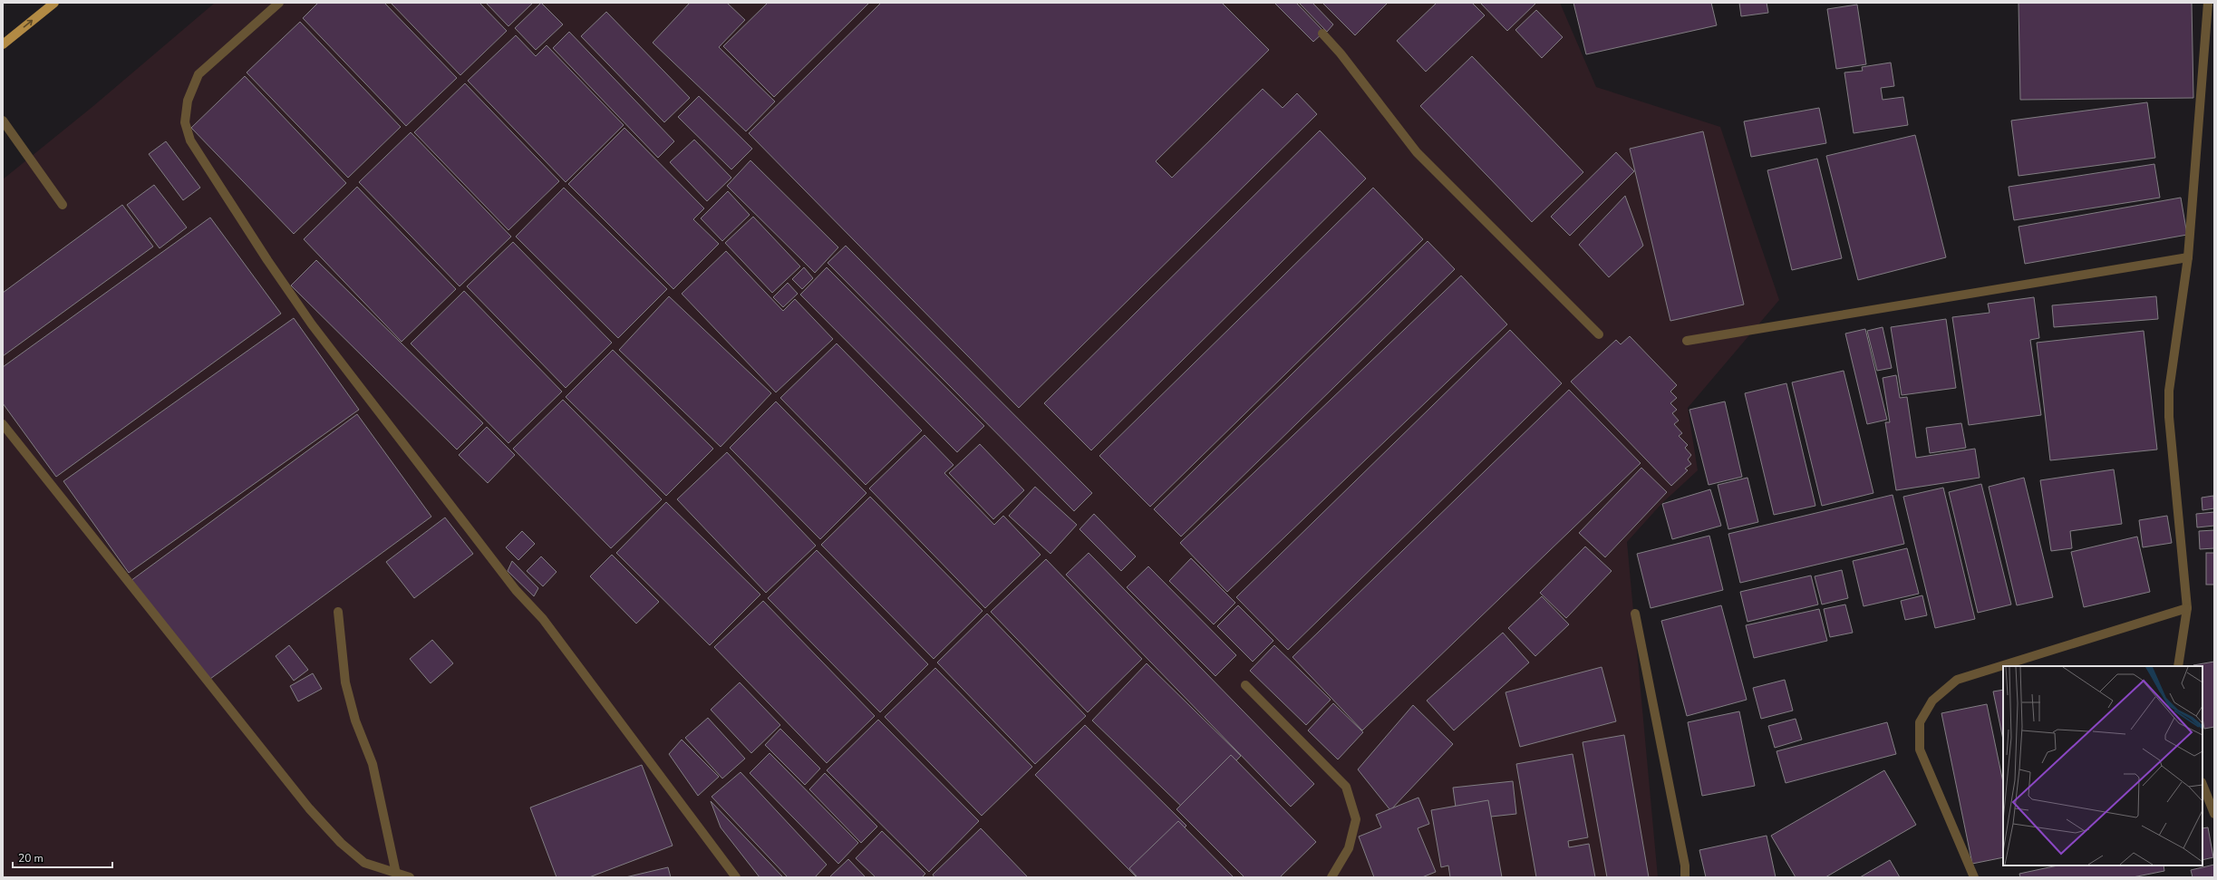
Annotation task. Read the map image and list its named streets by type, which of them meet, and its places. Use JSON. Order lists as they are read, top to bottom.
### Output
{
  "scale_bar": "20 m"
}
